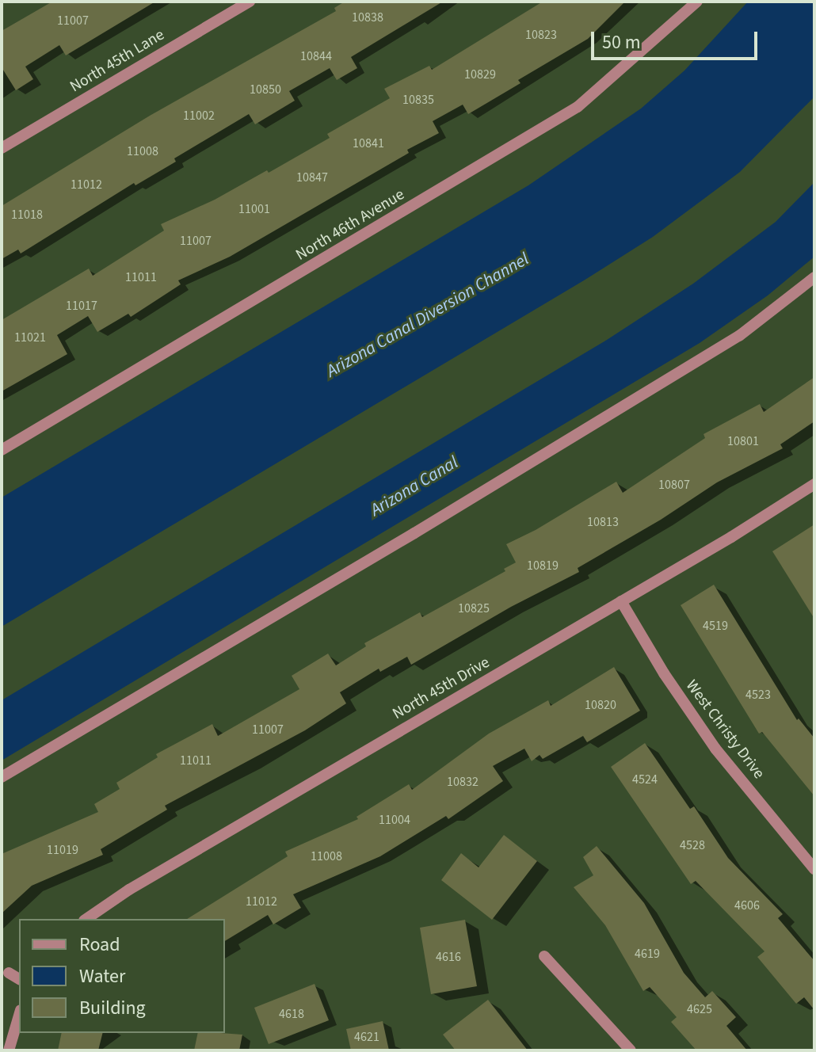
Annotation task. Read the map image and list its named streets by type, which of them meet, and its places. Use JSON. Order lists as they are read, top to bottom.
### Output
{
  "streets": {
    "street": [
      "North 45th Lane",
      "North 46th Avenue",
      "North 45th Drive",
      "West Christy Drive"
    ]
  },
  "crossings": [
    ["North 45th Drive", "West Christy Drive"]
  ],
  "water": ["Arizona Canal Diversion Channel", "Arizona Canal"],
  "house_numbers": [
    "10838",
    "11007",
    "10823",
    "10844",
    "10829",
    "10850",
    "10835",
    "11002",
    "10841",
    "11008",
    "10847",
    "11012",
    "11001",
    "11018",
    "11007",
    "11011",
    "11017",
    "11021",
    "10801",
    "10807",
    "10813",
    "10819",
    "10825",
    "4519",
    "4523",
    "10820",
    "11007",
    "11011",
    "4524",
    "10832",
    "11004",
    "4528",
    "11019",
    "11008",
    "11012",
    "4606",
    "4619",
    "4616",
    "4625",
    "4618",
    "4621"
  ],
  "legend": ["Road", "Water", "Building"],
  "scale_bar": "50 m"
}
